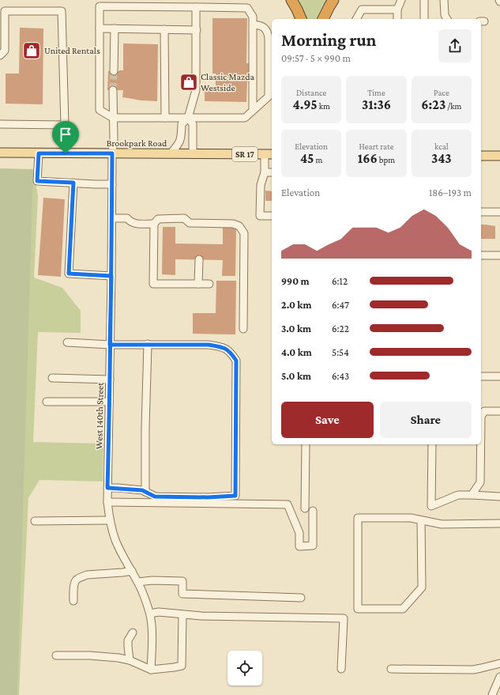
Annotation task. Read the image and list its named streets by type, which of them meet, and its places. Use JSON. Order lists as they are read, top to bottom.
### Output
{
  "streets": {
    "main road": ["Brookpark Road", "SR 17"],
    "street": ["West 140th Street"]
  },
  "crossings": [
    ["Brookpark Road", "West 140th Street"]
  ],
  "places": {
    "shop": ["United Rentals", "Classic Mazda Westside"]
  },
  "page": {
    "heading": ["Morning run", "09:57 · 5 × 990 m"],
    "stats": [
      ["Distance", "4.95 km"],
      ["Time", "31:36"],
      ["Pace", "6:23 /km"],
      ["Elevation", "45 m"],
      ["Heart rate", "166 bpm"],
      ["kcal", "343"]
    ],
    "chart": ["Elevation", "186–193 m"],
    "list": [
      {
        "name": "990 m",
        "note": "6:12"
      },
      {
        "name": "2.0 km",
        "note": "6:47"
      },
      {
        "name": "3.0 km",
        "note": "6:22"
      },
      {
        "name": "4.0 km",
        "note": "5:54"
      },
      {
        "name": "5.0 km",
        "note": "6:43"
      }
    ],
    "buttons": ["Save", "Share"]
  }
}
